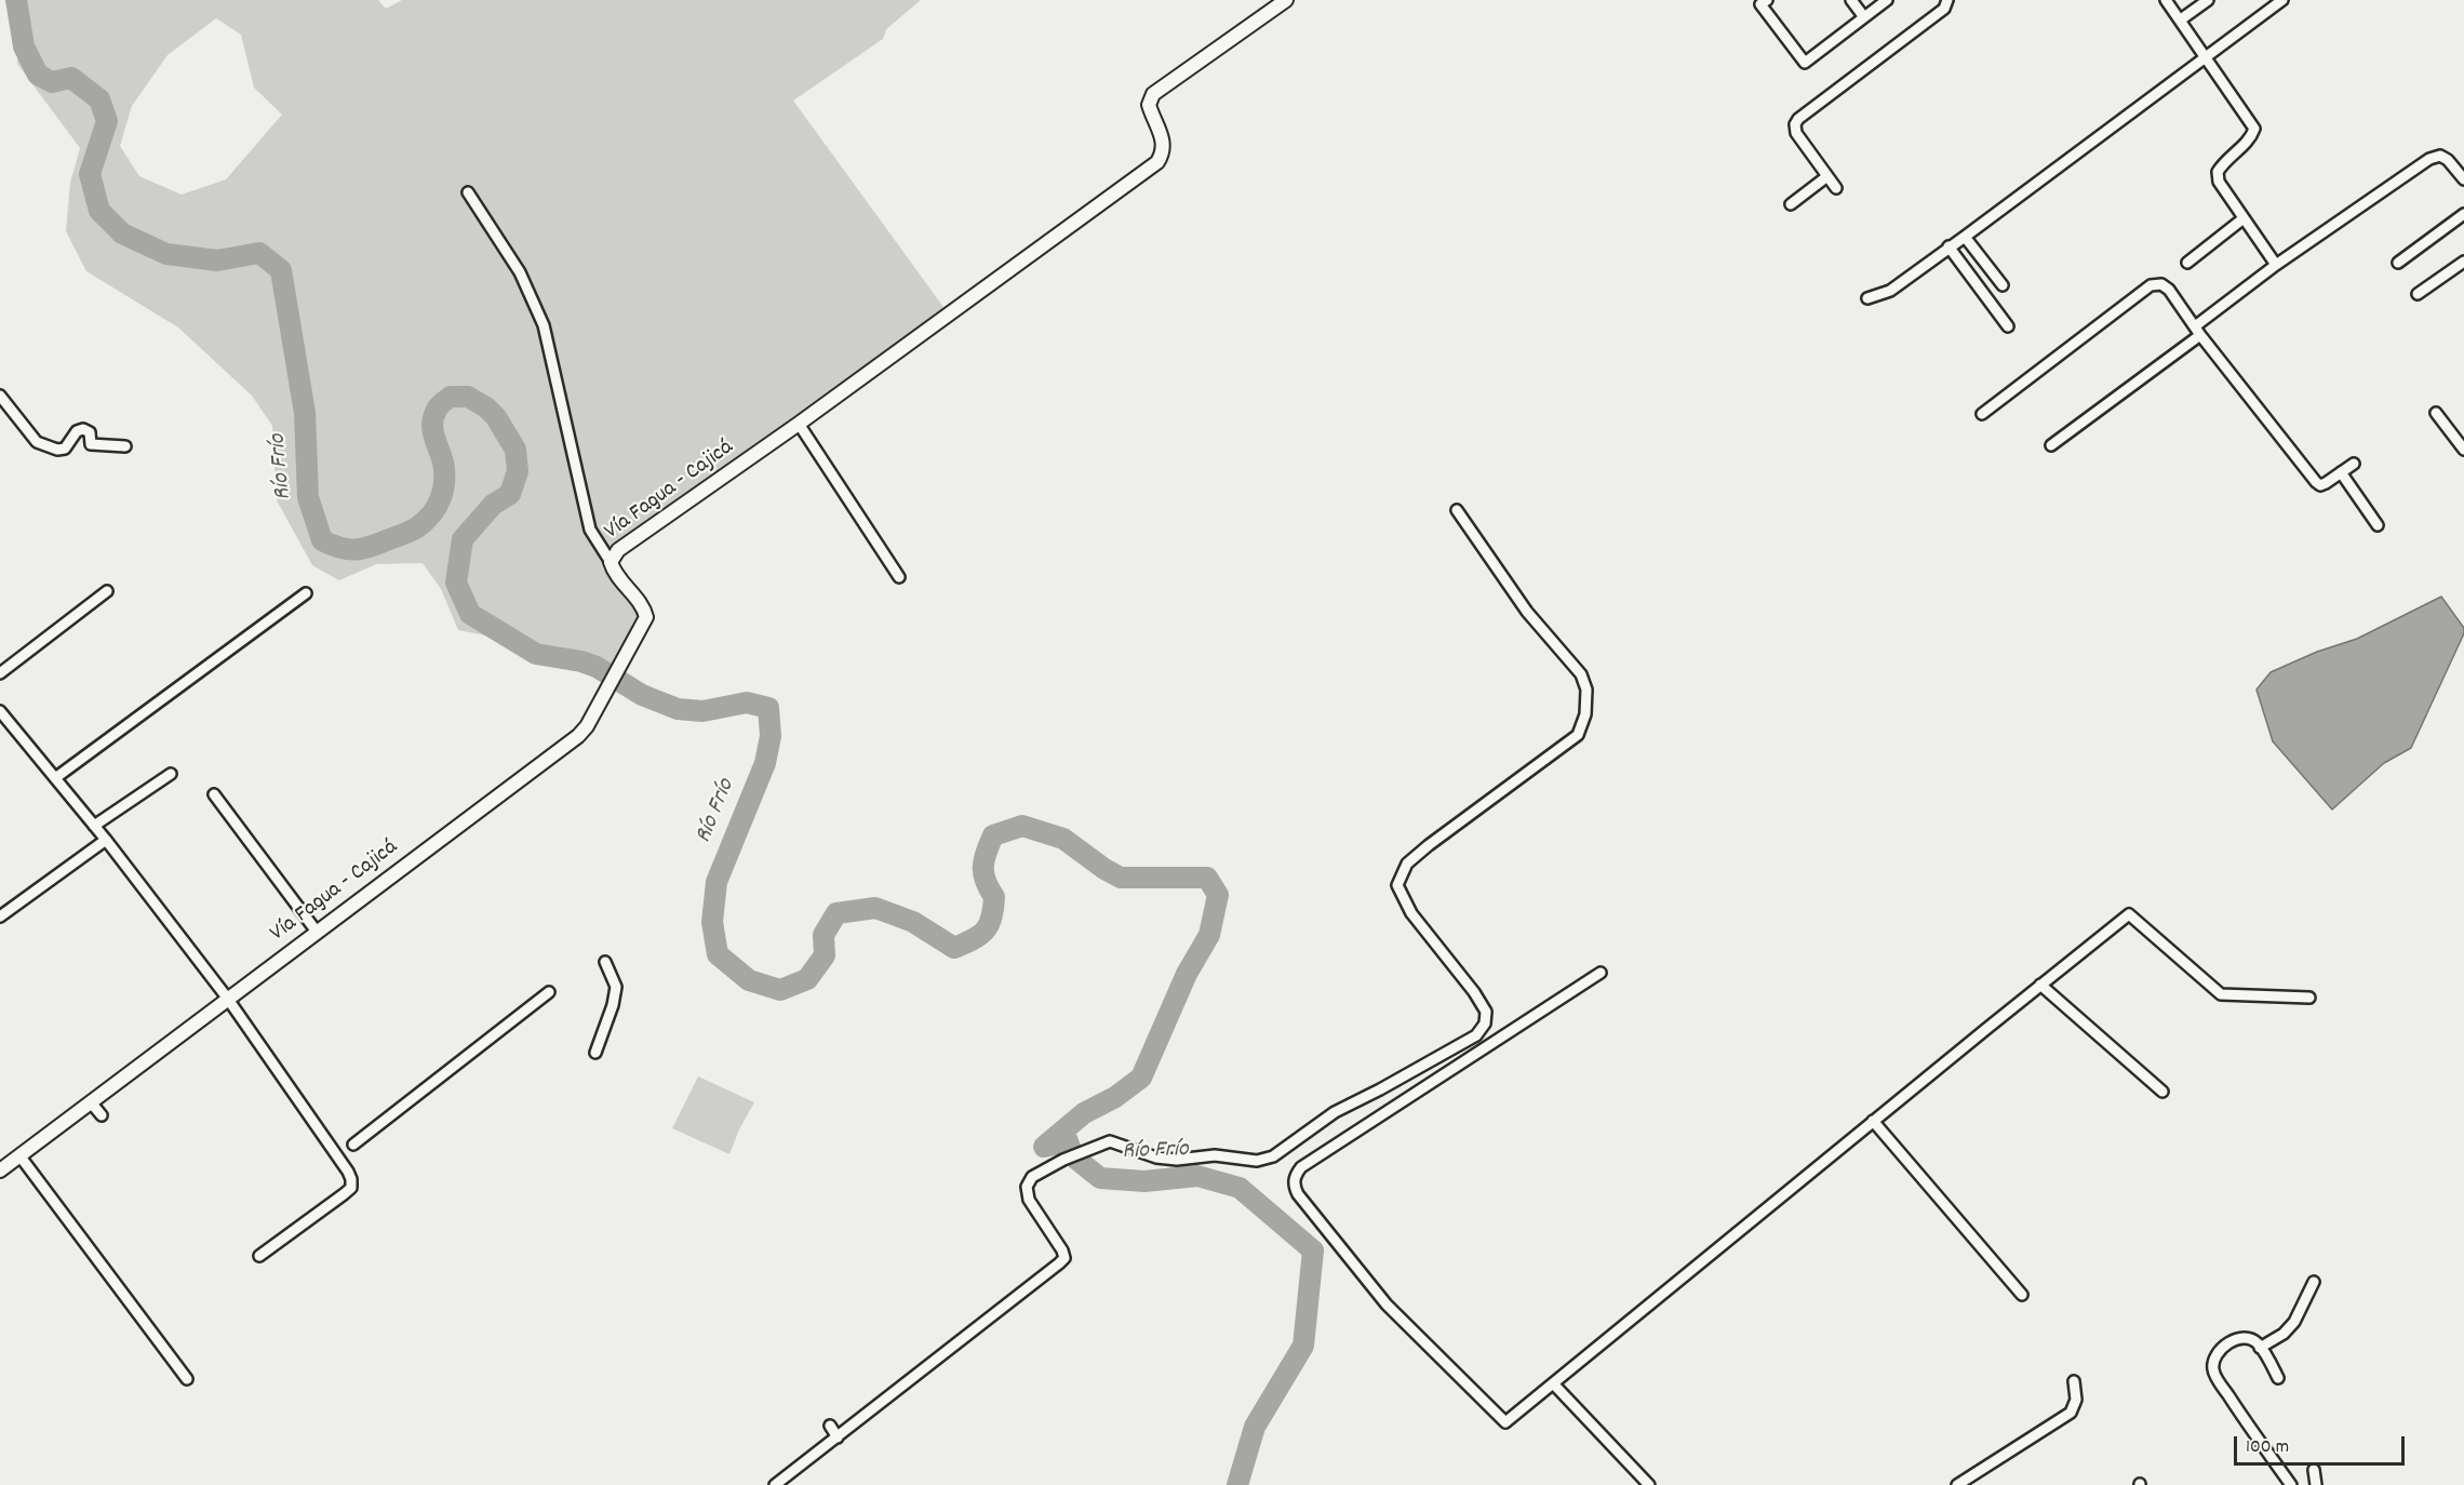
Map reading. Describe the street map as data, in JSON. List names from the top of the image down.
{
  "streets": {
    "street": ["Vía Fagua - Cajicá"]
  },
  "water": ["Río Frío"],
  "scale_bar": "100 m"
}
